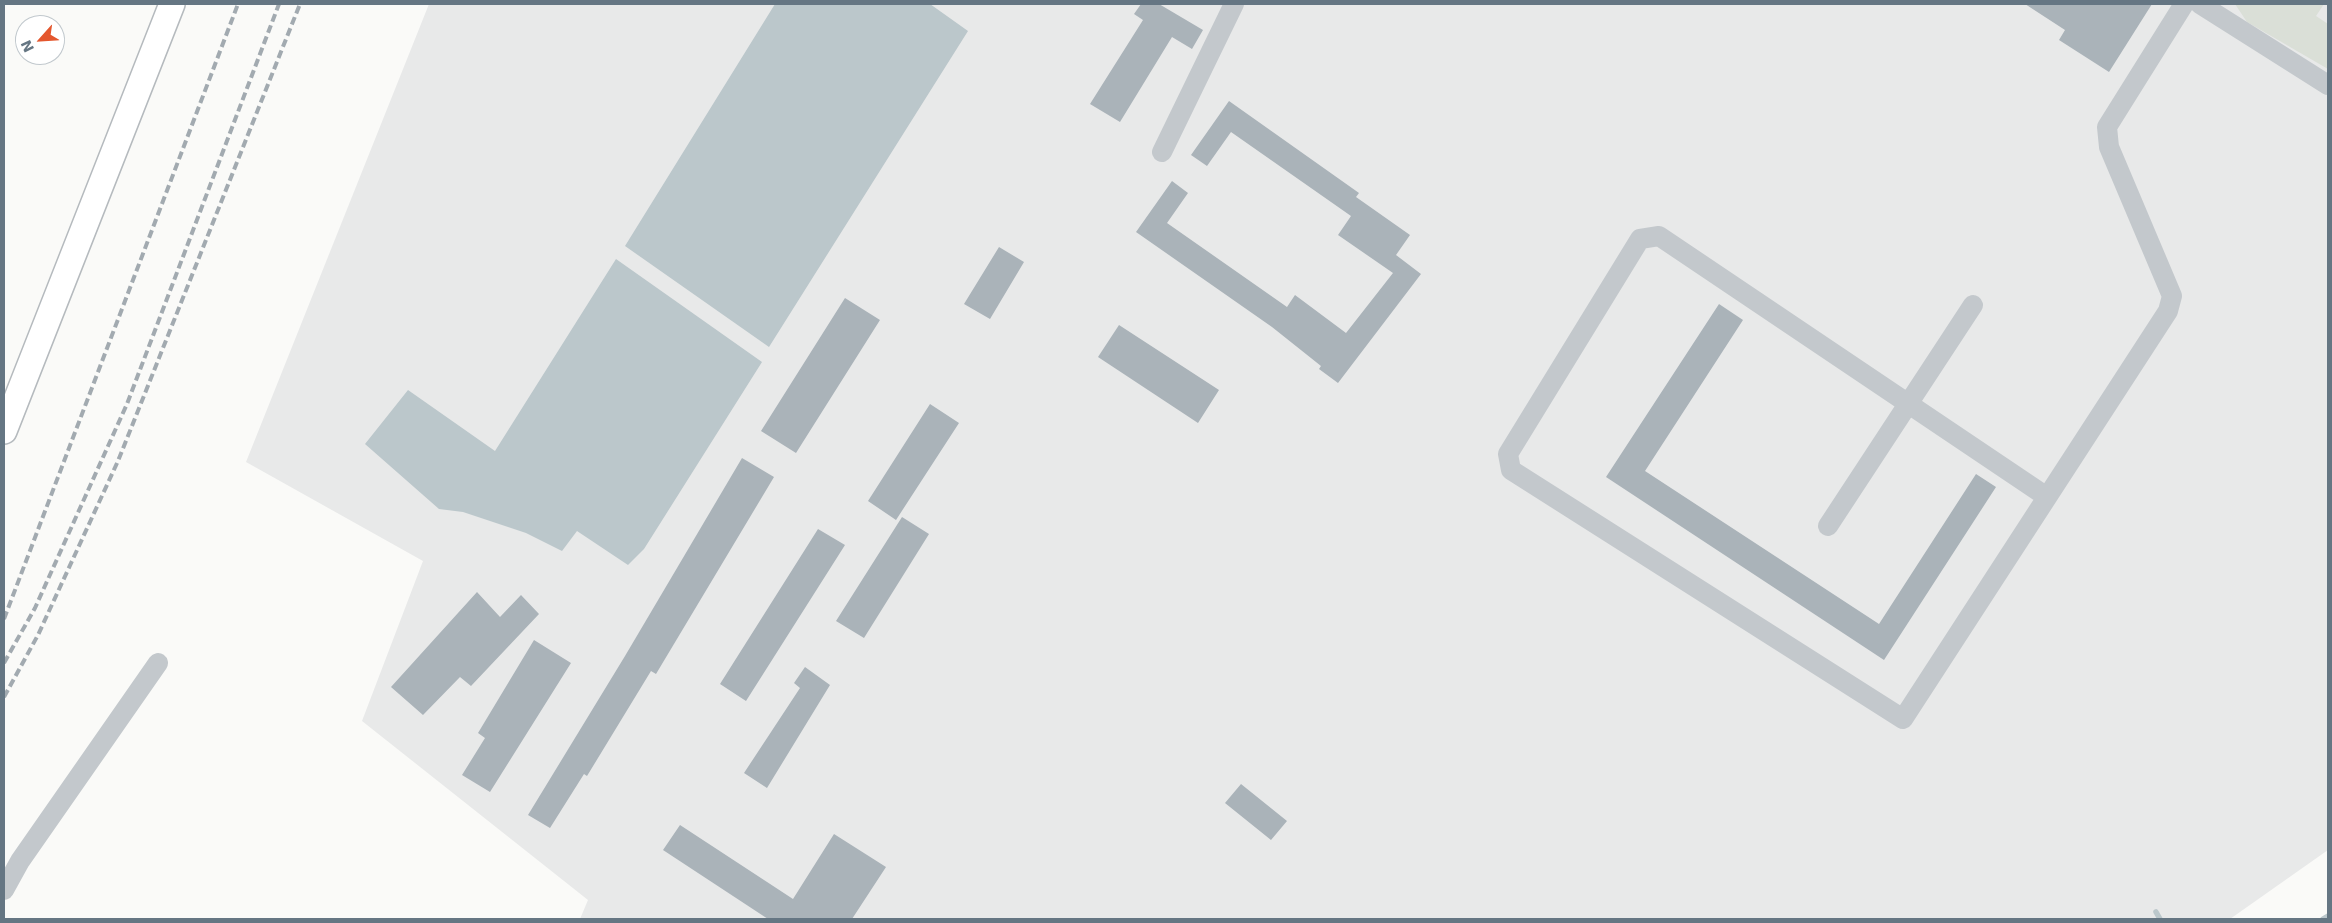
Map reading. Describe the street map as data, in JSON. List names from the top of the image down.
{
  "north": "bottom left"
}
